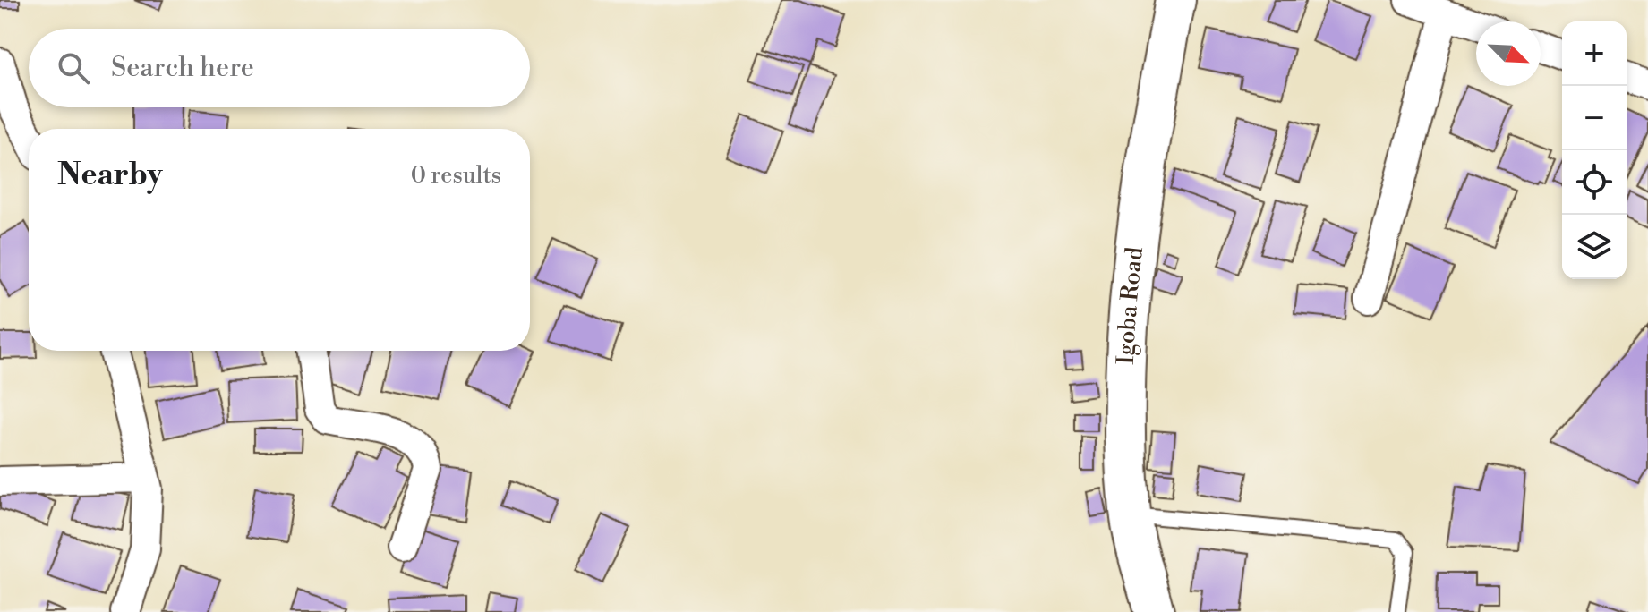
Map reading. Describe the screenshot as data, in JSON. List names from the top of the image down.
{
  "streets": {
    "street": ["Igoba Road"]
  },
  "north": "bottom right",
  "page": {
    "map_buttons": ["+", "−"],
    "search": "Search here",
    "heading": ["Nearby", "0 results"]
  }
}
